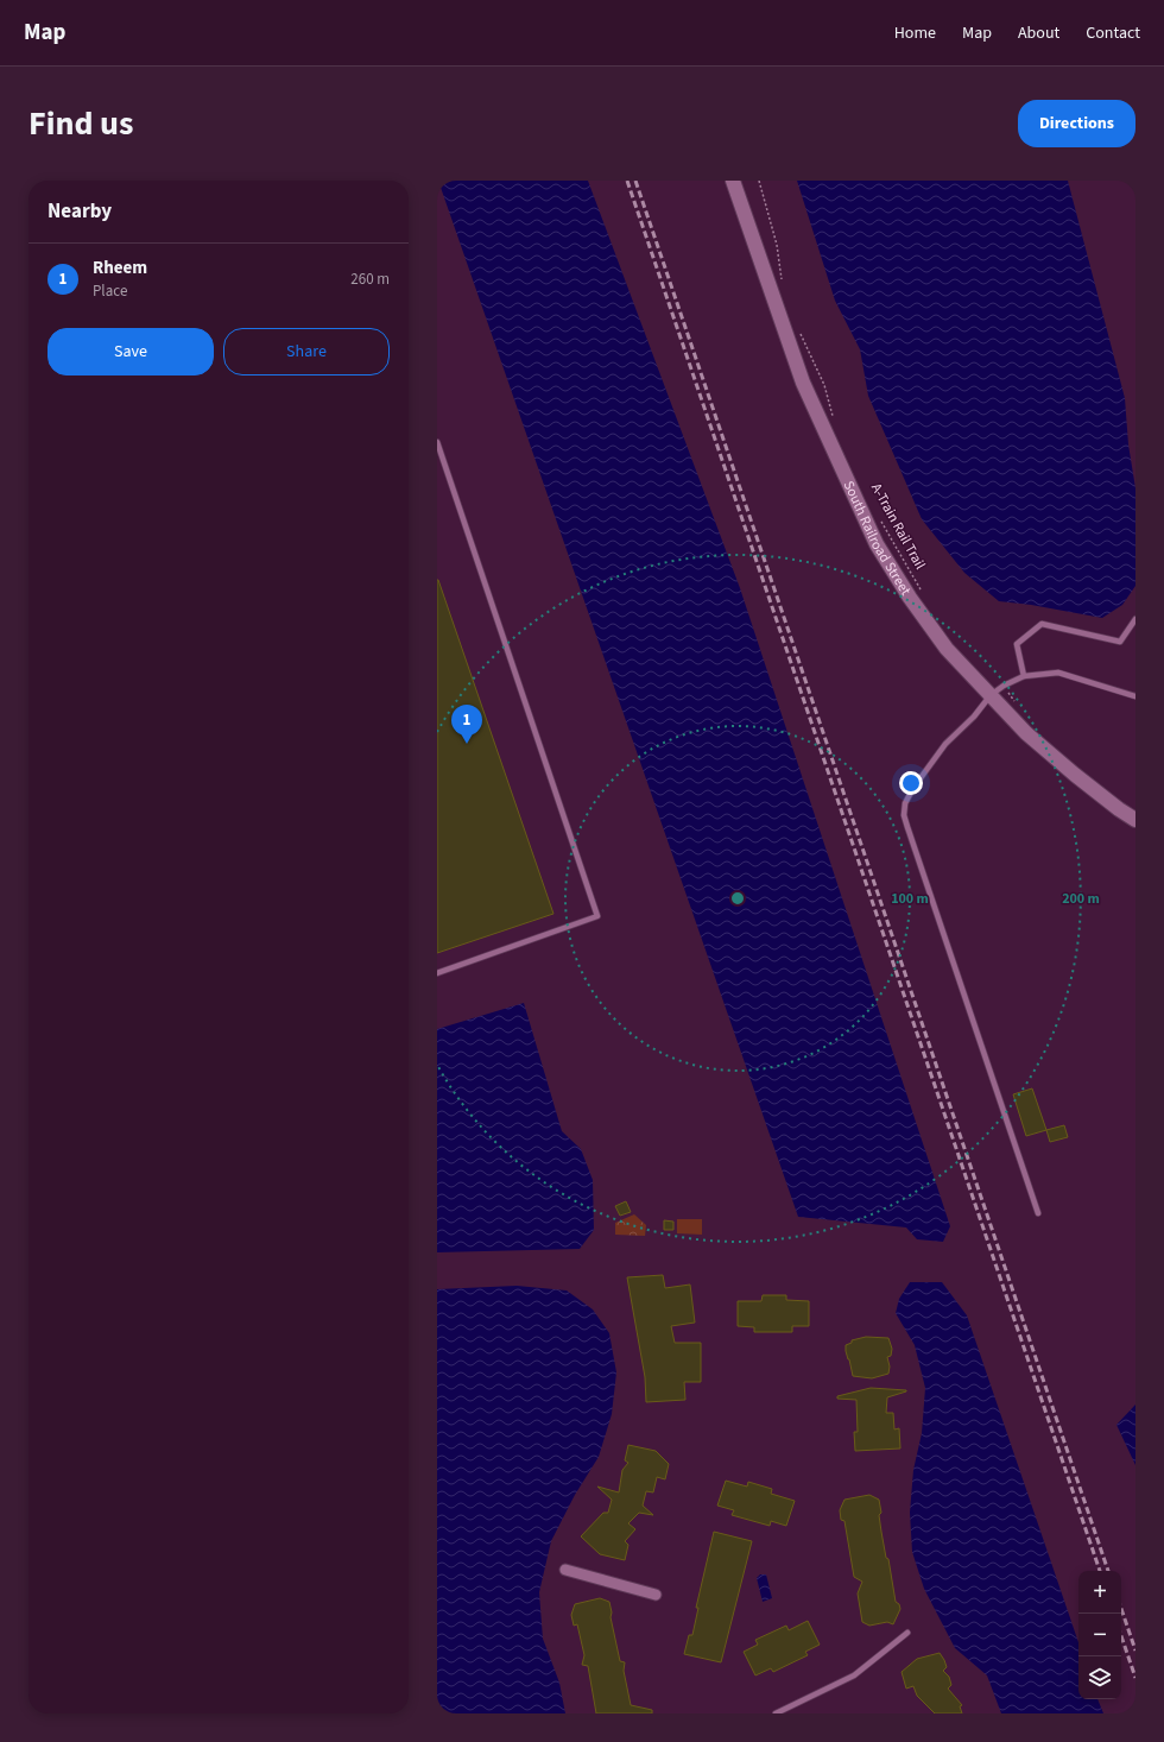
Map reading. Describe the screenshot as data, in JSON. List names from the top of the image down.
{
  "streets": {
    "street": ["South Railroad Street"],
    "path": ["A-Train Rail Trail"]
  },
  "page": {
    "header": "Map",
    "nav": [
      "Home",
      "Map",
      "About",
      "Contact"
    ],
    "title": "Find us",
    "buttons": [
      "Directions",
      ["Save", "Share"]
    ],
    "heading": "Nearby",
    "list": [
      {
        "mark": "1",
        "name": "Rheem",
        "note": "Place",
        "value": "260 m"
      }
    ],
    "pins": "1",
    "map_buttons": ["+", "−"]
  },
  "rings": ["100 m", "200 m"]
}
